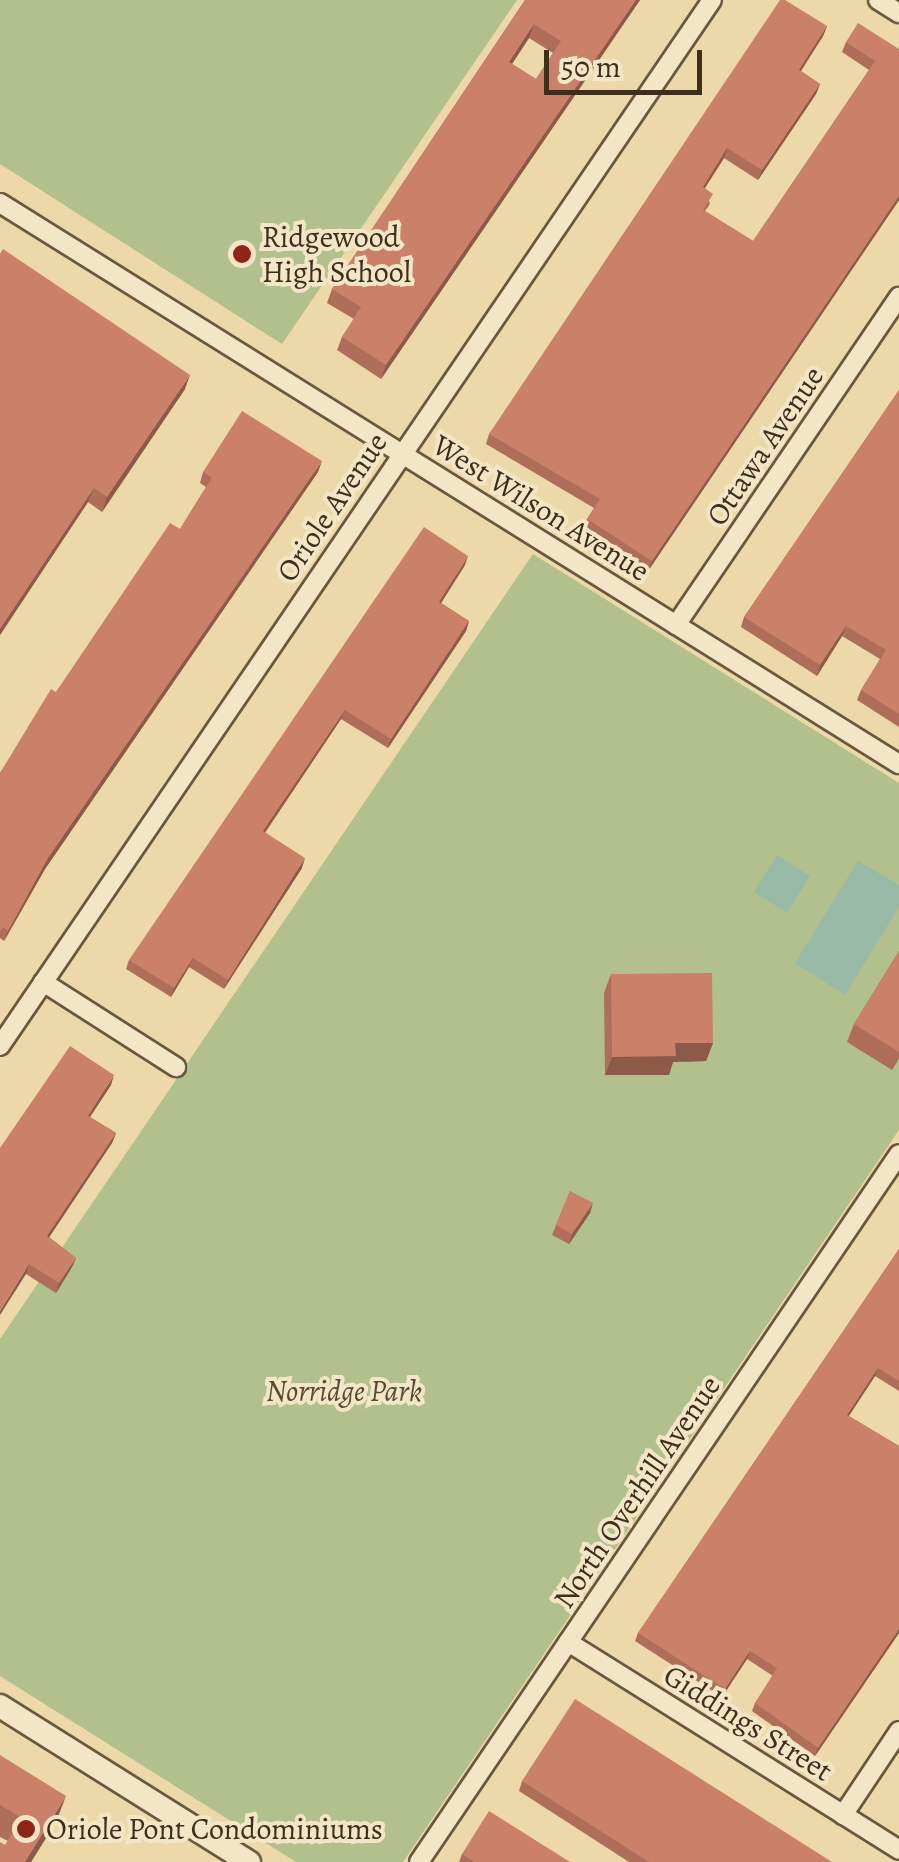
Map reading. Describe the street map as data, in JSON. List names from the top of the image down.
{
  "streets": {
    "street": [
      "Ottawa Avenue",
      "Oriole Avenue",
      "West Wilson Avenue",
      "North Overhill Avenue",
      "Giddings Street"
    ]
  },
  "crossings": [
    ["Ottawa Avenue", "West Wilson Avenue"],
    ["Oriole Avenue", "West Wilson Avenue"],
    ["North Overhill Avenue", "Giddings Street"]
  ],
  "parks": ["Norridge Park"],
  "places": ["Ridgewood High School", "Oriole Pont Condominiums"],
  "scale_bar": "50 m"
}
